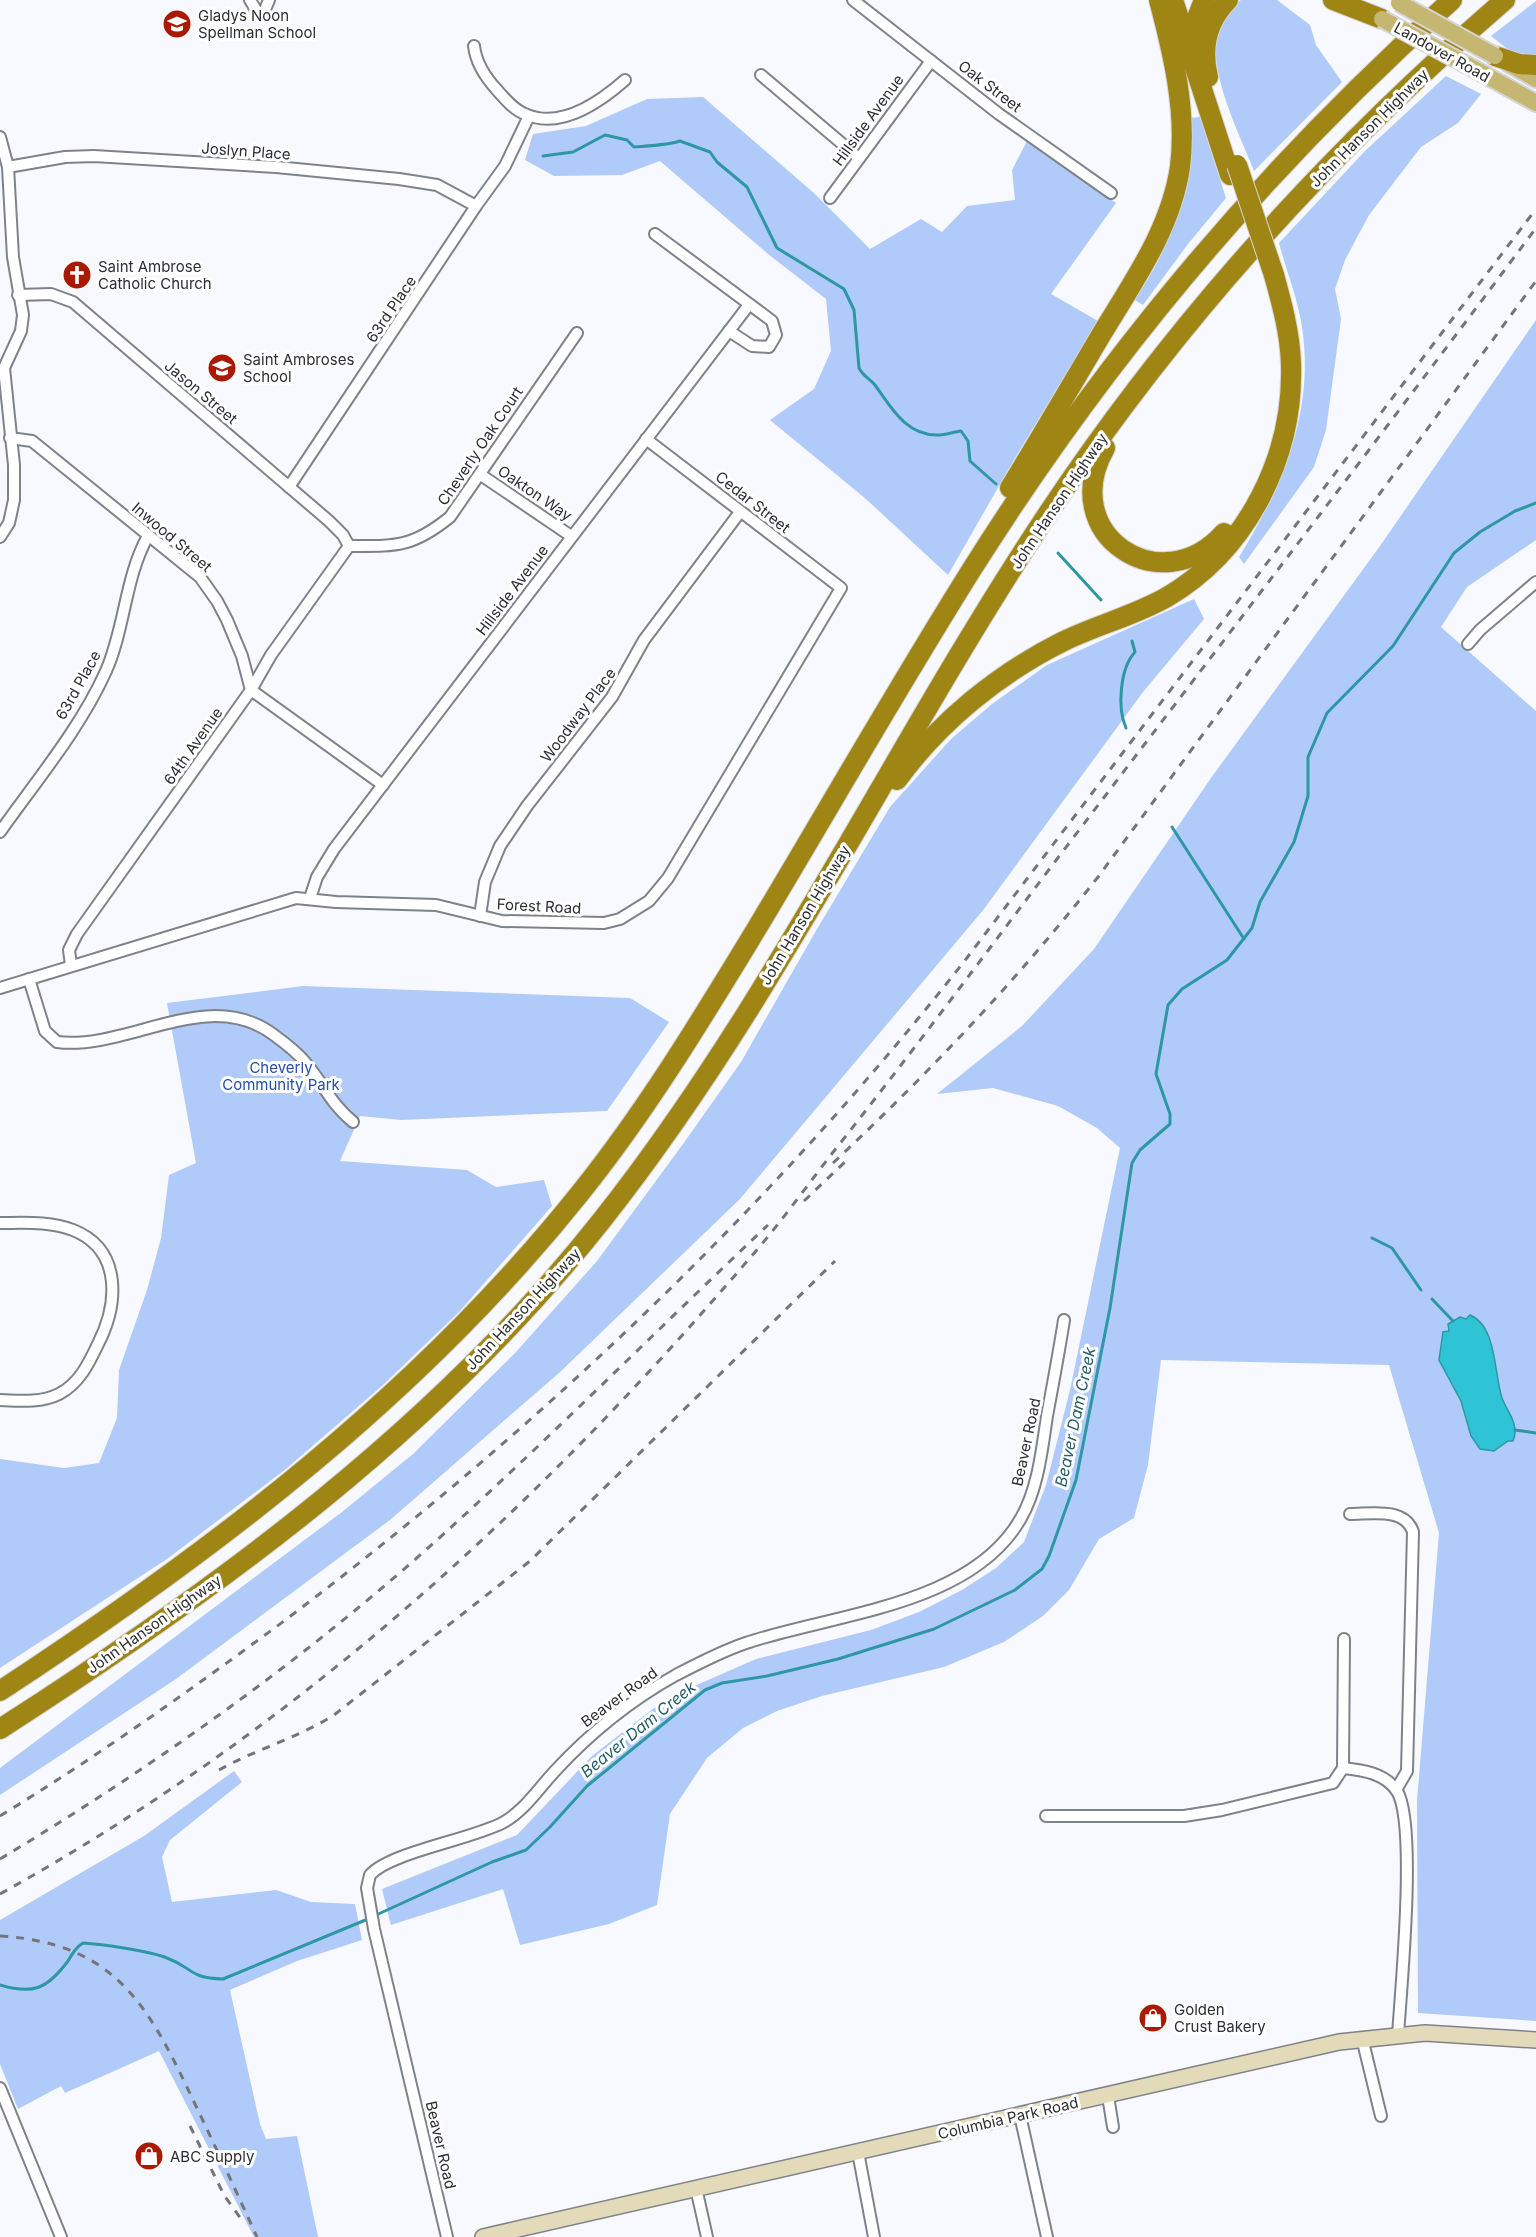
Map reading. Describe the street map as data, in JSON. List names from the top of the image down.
{
  "streets": {
    "highway": ["John Hanson Highway"],
    "main road": ["Landover Road"],
    "street": [
      "Oak Street",
      "Hillside Avenue",
      "Joslyn Place",
      "63rd Place",
      "Jason Street",
      "Cheverly Oak Court",
      "Oakton Way",
      "Cedar Street",
      "Inwood Street",
      "Woodway Place",
      "64th Avenue",
      "Forest Road",
      "Beaver Road",
      "Columbia Park Road"
    ]
  },
  "crossings": [
    ["Oak Street", "Hillside Avenue"],
    ["Hillside Avenue", "Oakton Way"],
    ["Hillside Avenue", "Cedar Street"],
    ["Hillside Avenue", "Forest Road"],
    ["Joslyn Place", "63rd Place"],
    ["63rd Place", "Jason Street"],
    ["63rd Place", "Inwood Street"],
    ["Jason Street", "Cheverly Oak Court"],
    ["Jason Street", "64th Avenue"],
    ["Cheverly Oak Court", "Oakton Way"],
    ["Cheverly Oak Court", "64th Avenue"],
    ["Cedar Street", "Woodway Place"],
    ["Cedar Street", "Forest Road"],
    ["Inwood Street", "64th Avenue"],
    ["Woodway Place", "Forest Road"],
    ["64th Avenue", "Forest Road"]
  ],
  "water": ["Beaver Dam Creek"],
  "parks": ["Cheverly Community Park"],
  "places": {
    "school or university": ["Gladys Noon Spellman School", "Saint Ambroses School"],
    "church": ["Saint Ambrose Catholic Church"],
    "shop": ["Golden Crust Bakery", "ABC Supply"]
  }
}
